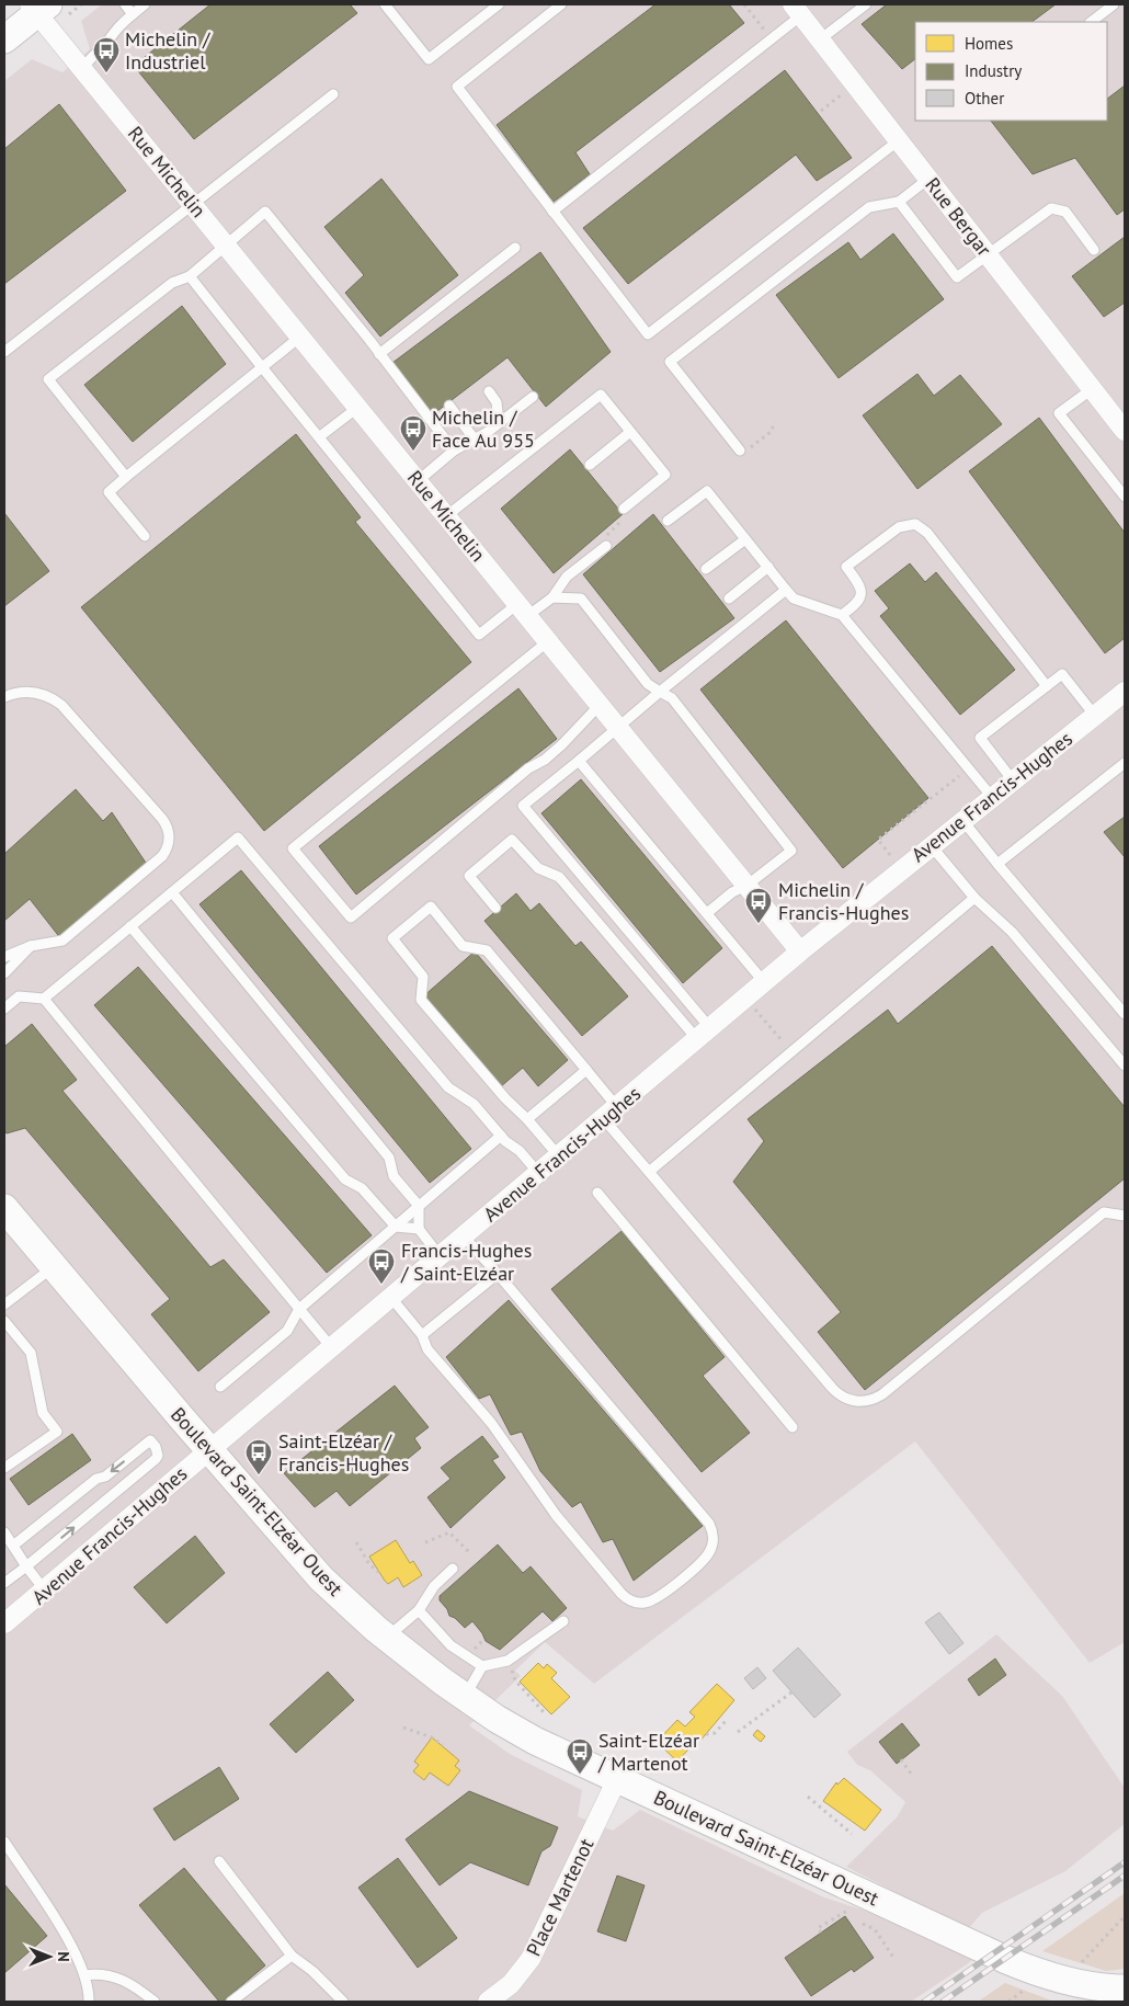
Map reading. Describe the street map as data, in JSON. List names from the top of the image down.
{
  "streets": {
    "street": [
      "Rue Michelin",
      "Rue Bergar",
      "Avenue Francis-Hughes",
      "Boulevard Saint-Elzéar Ouest",
      "Place Martenot"
    ]
  },
  "crossings": [
    ["Rue Michelin", "Avenue Francis-Hughes"],
    ["Avenue Francis-Hughes", "Boulevard Saint-Elzéar Ouest"],
    ["Boulevard Saint-Elzéar Ouest", "Place Martenot"]
  ],
  "places": {
    "bus stop": [
      "Michelin / Industriel",
      "Michelin / Face Au 955",
      "Michelin / Francis-Hughes",
      "Francis-Hughes / Saint-Elzéar",
      "Saint-Elzéar / Francis-Hughes",
      "Saint-Elzéar / Martenot"
    ]
  },
  "legend": ["Homes", "Industry", "Other"],
  "north": "right"
}
